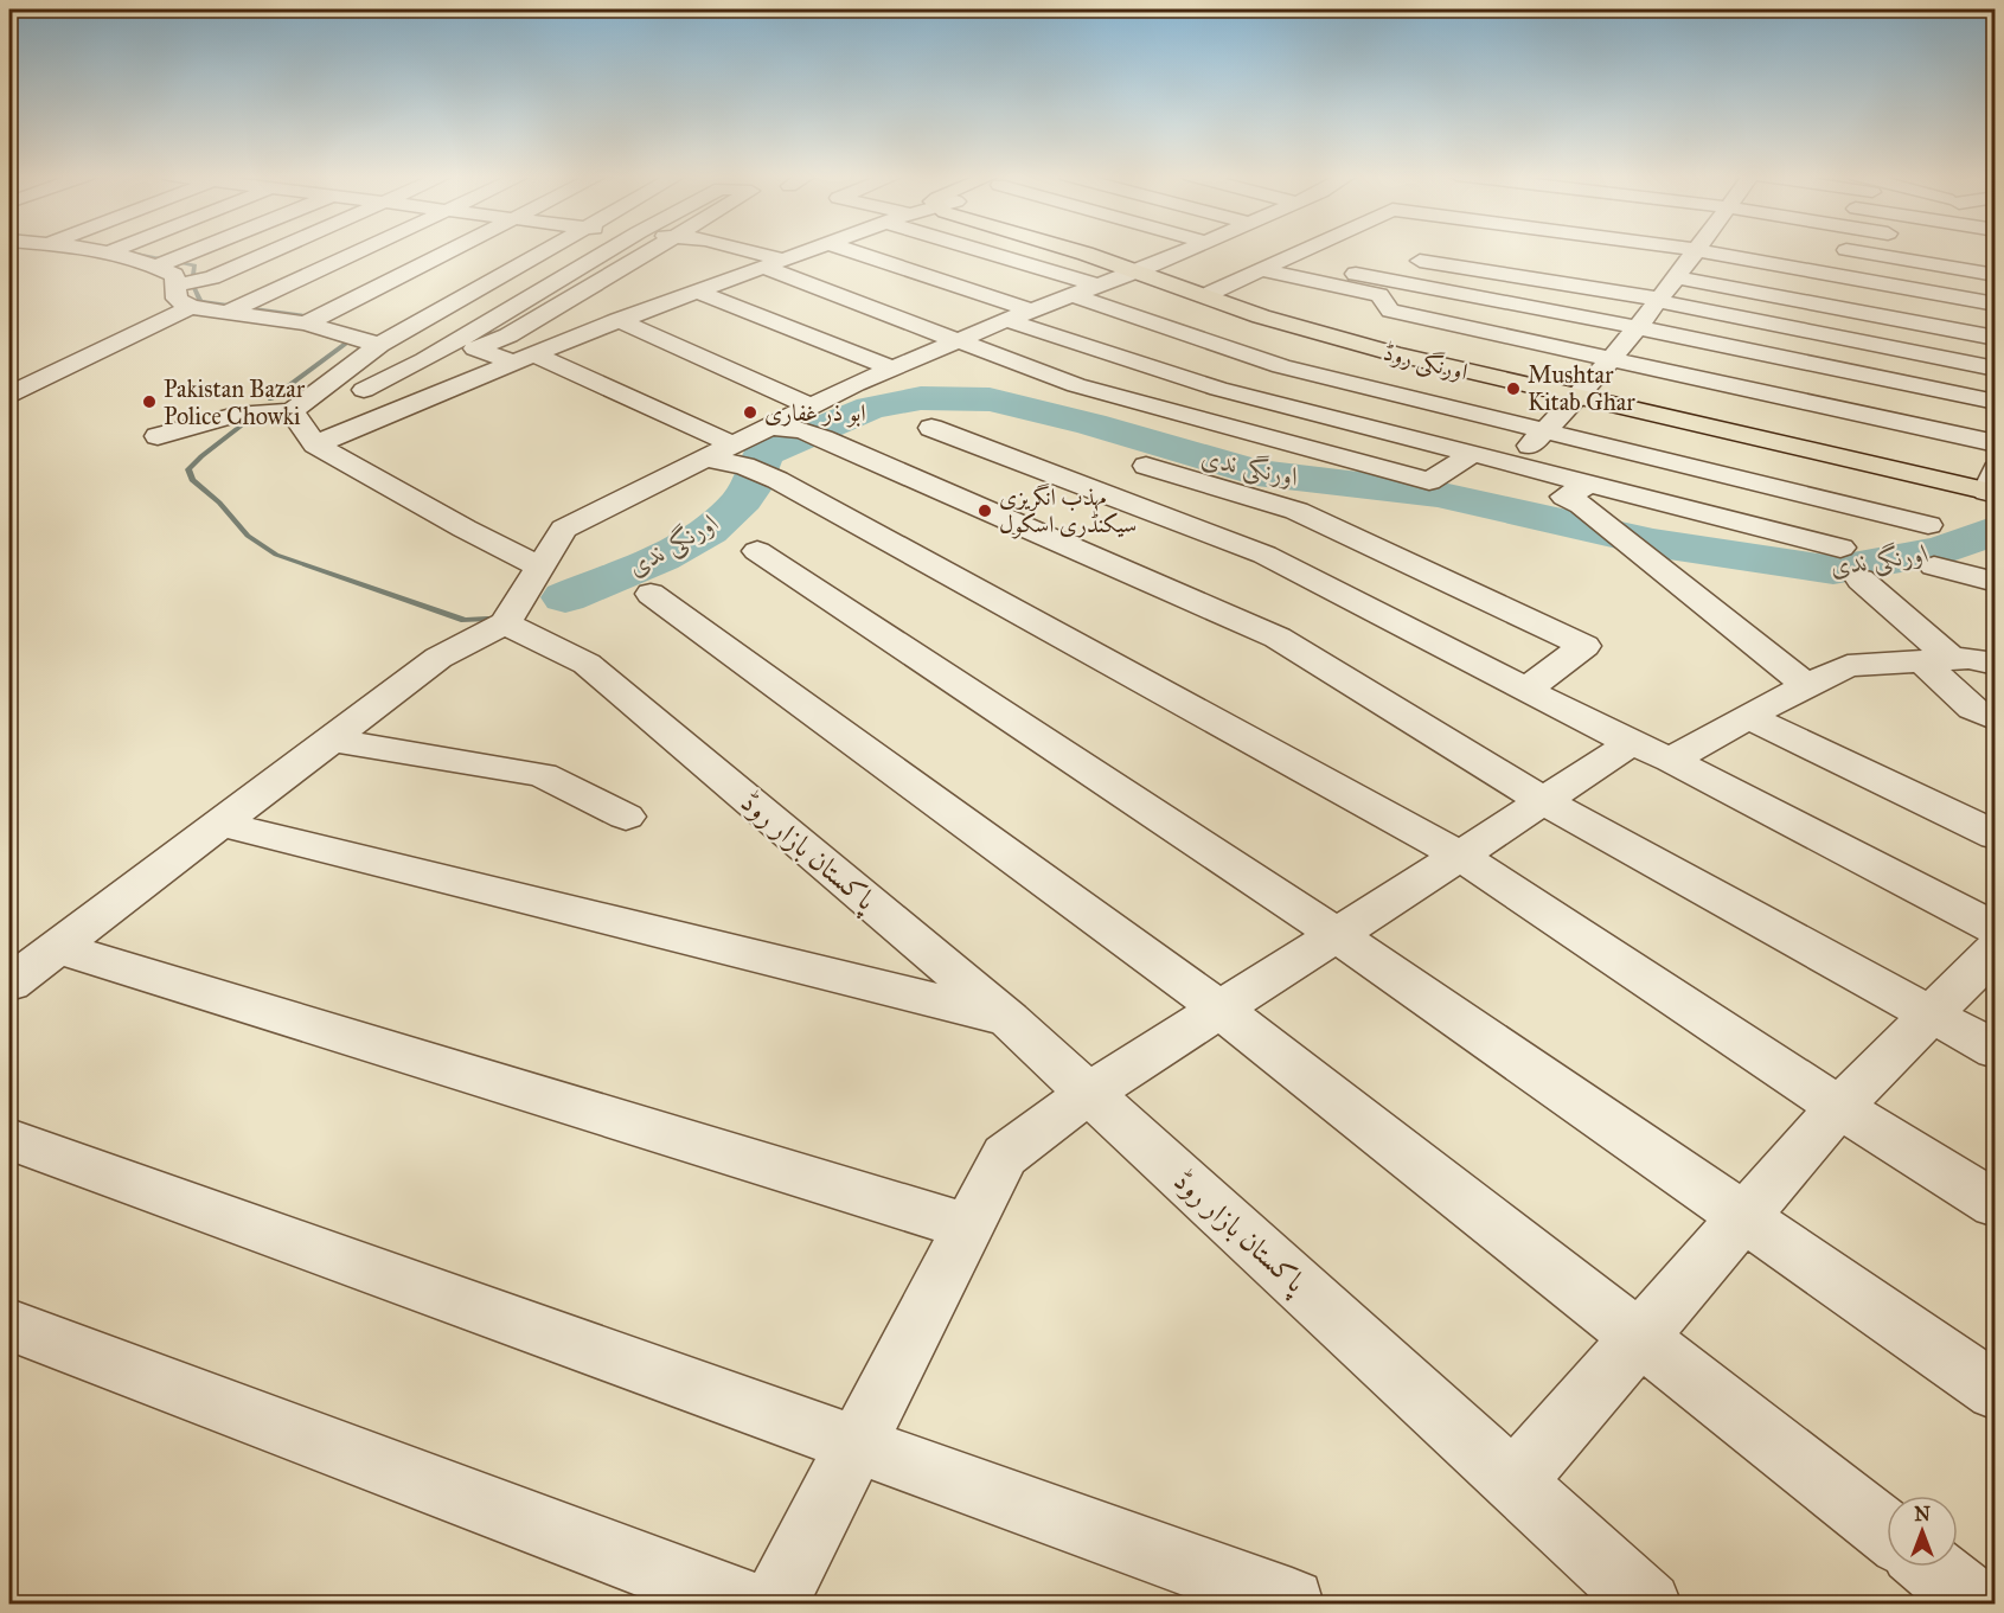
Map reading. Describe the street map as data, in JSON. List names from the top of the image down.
{
  "streets": {
    "main road": ["اورنگی روڈ"],
    "street": ["پاکستان بازار روڈ"]
  },
  "water": ["اورنگی ندی"],
  "places": [
    "Mushtar Kitab Ghar",
    "Pakistan Bazar Police Chowki",
    "ابو ذر غفاری",
    "مہذب انگریزی سیکنڈری اسکول"
  ],
  "north": "top"
}
